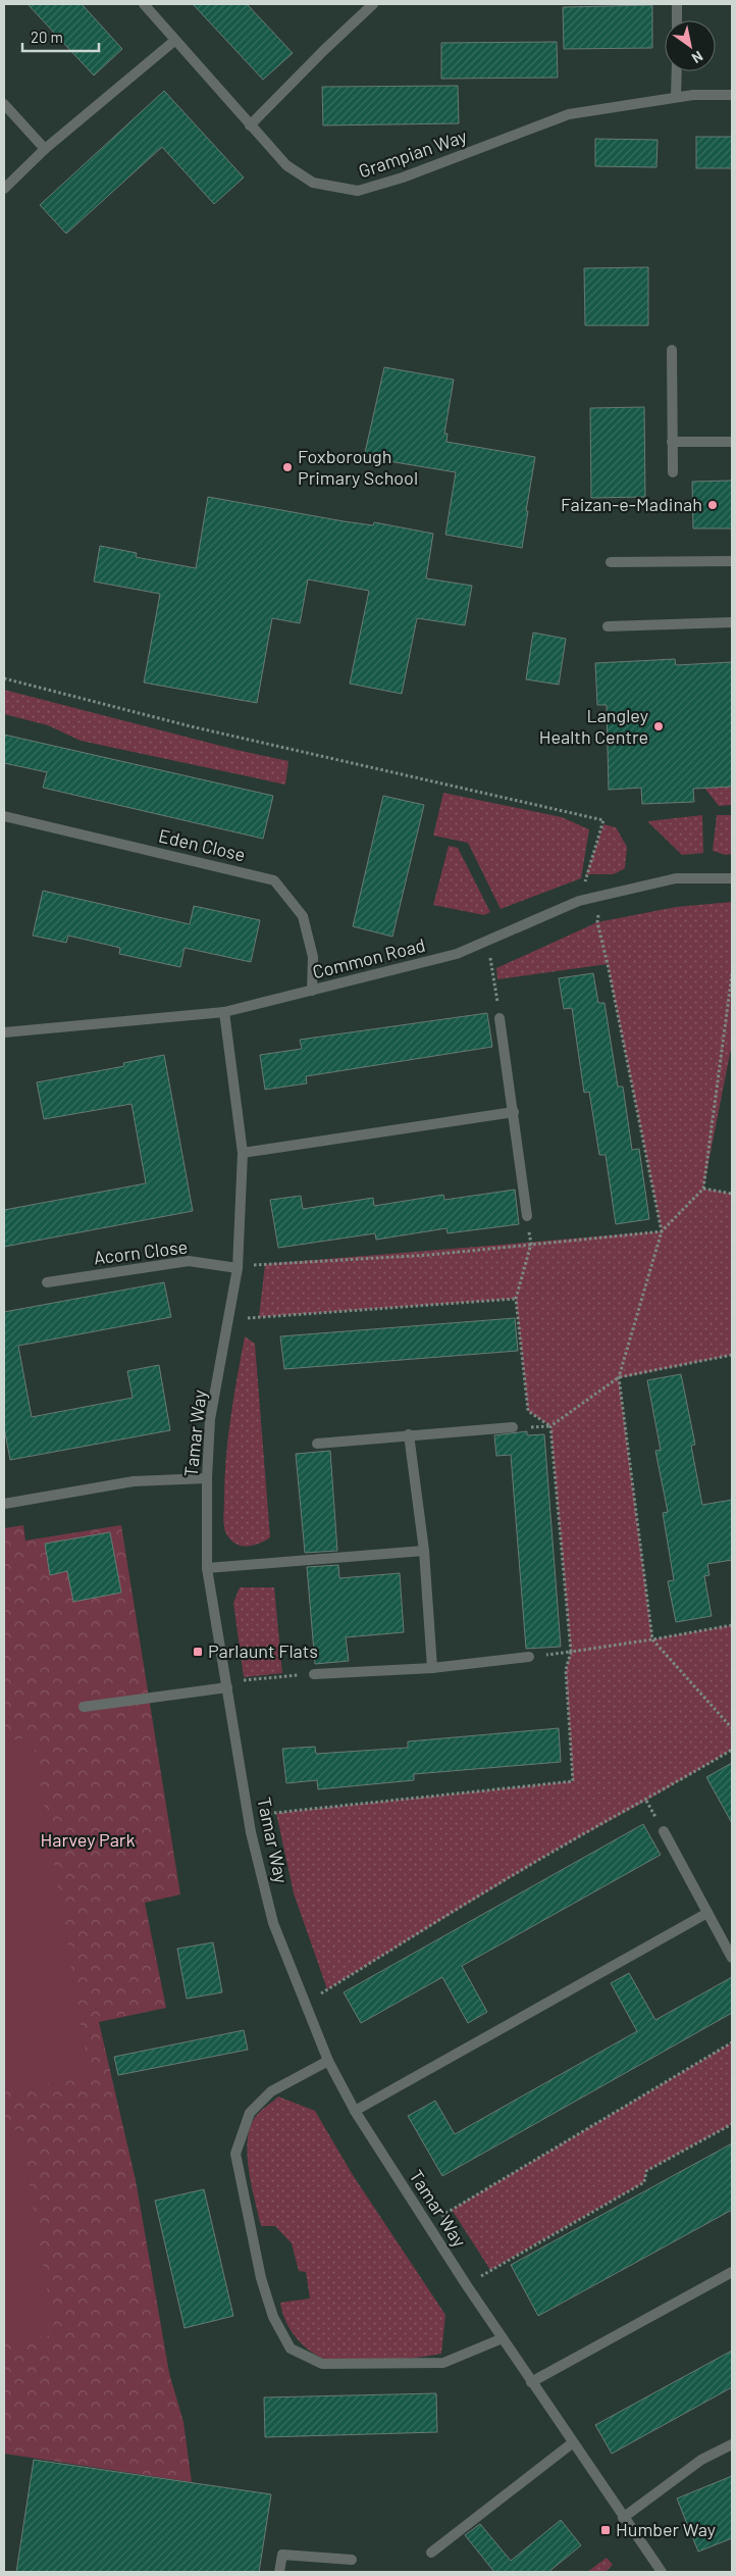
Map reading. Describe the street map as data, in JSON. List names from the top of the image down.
{
  "streets": {
    "street": [
      "Grampian Way",
      "Eden Close",
      "Common Road",
      "Acorn Close",
      "Tamar Way"
    ]
  },
  "crossings": [
    ["Eden Close", "Common Road"],
    ["Common Road", "Tamar Way"],
    ["Acorn Close", "Tamar Way"]
  ],
  "parks": ["Harvey Park"],
  "places": {
    "other": ["Foxborough Primary School", "Faizan-e-Madinah", "Langley Health Centre"],
    "transit": ["Parlaunt Flats", "Humber Way"]
  },
  "scale_bar": "20 m",
  "north": "bottom right"
}
